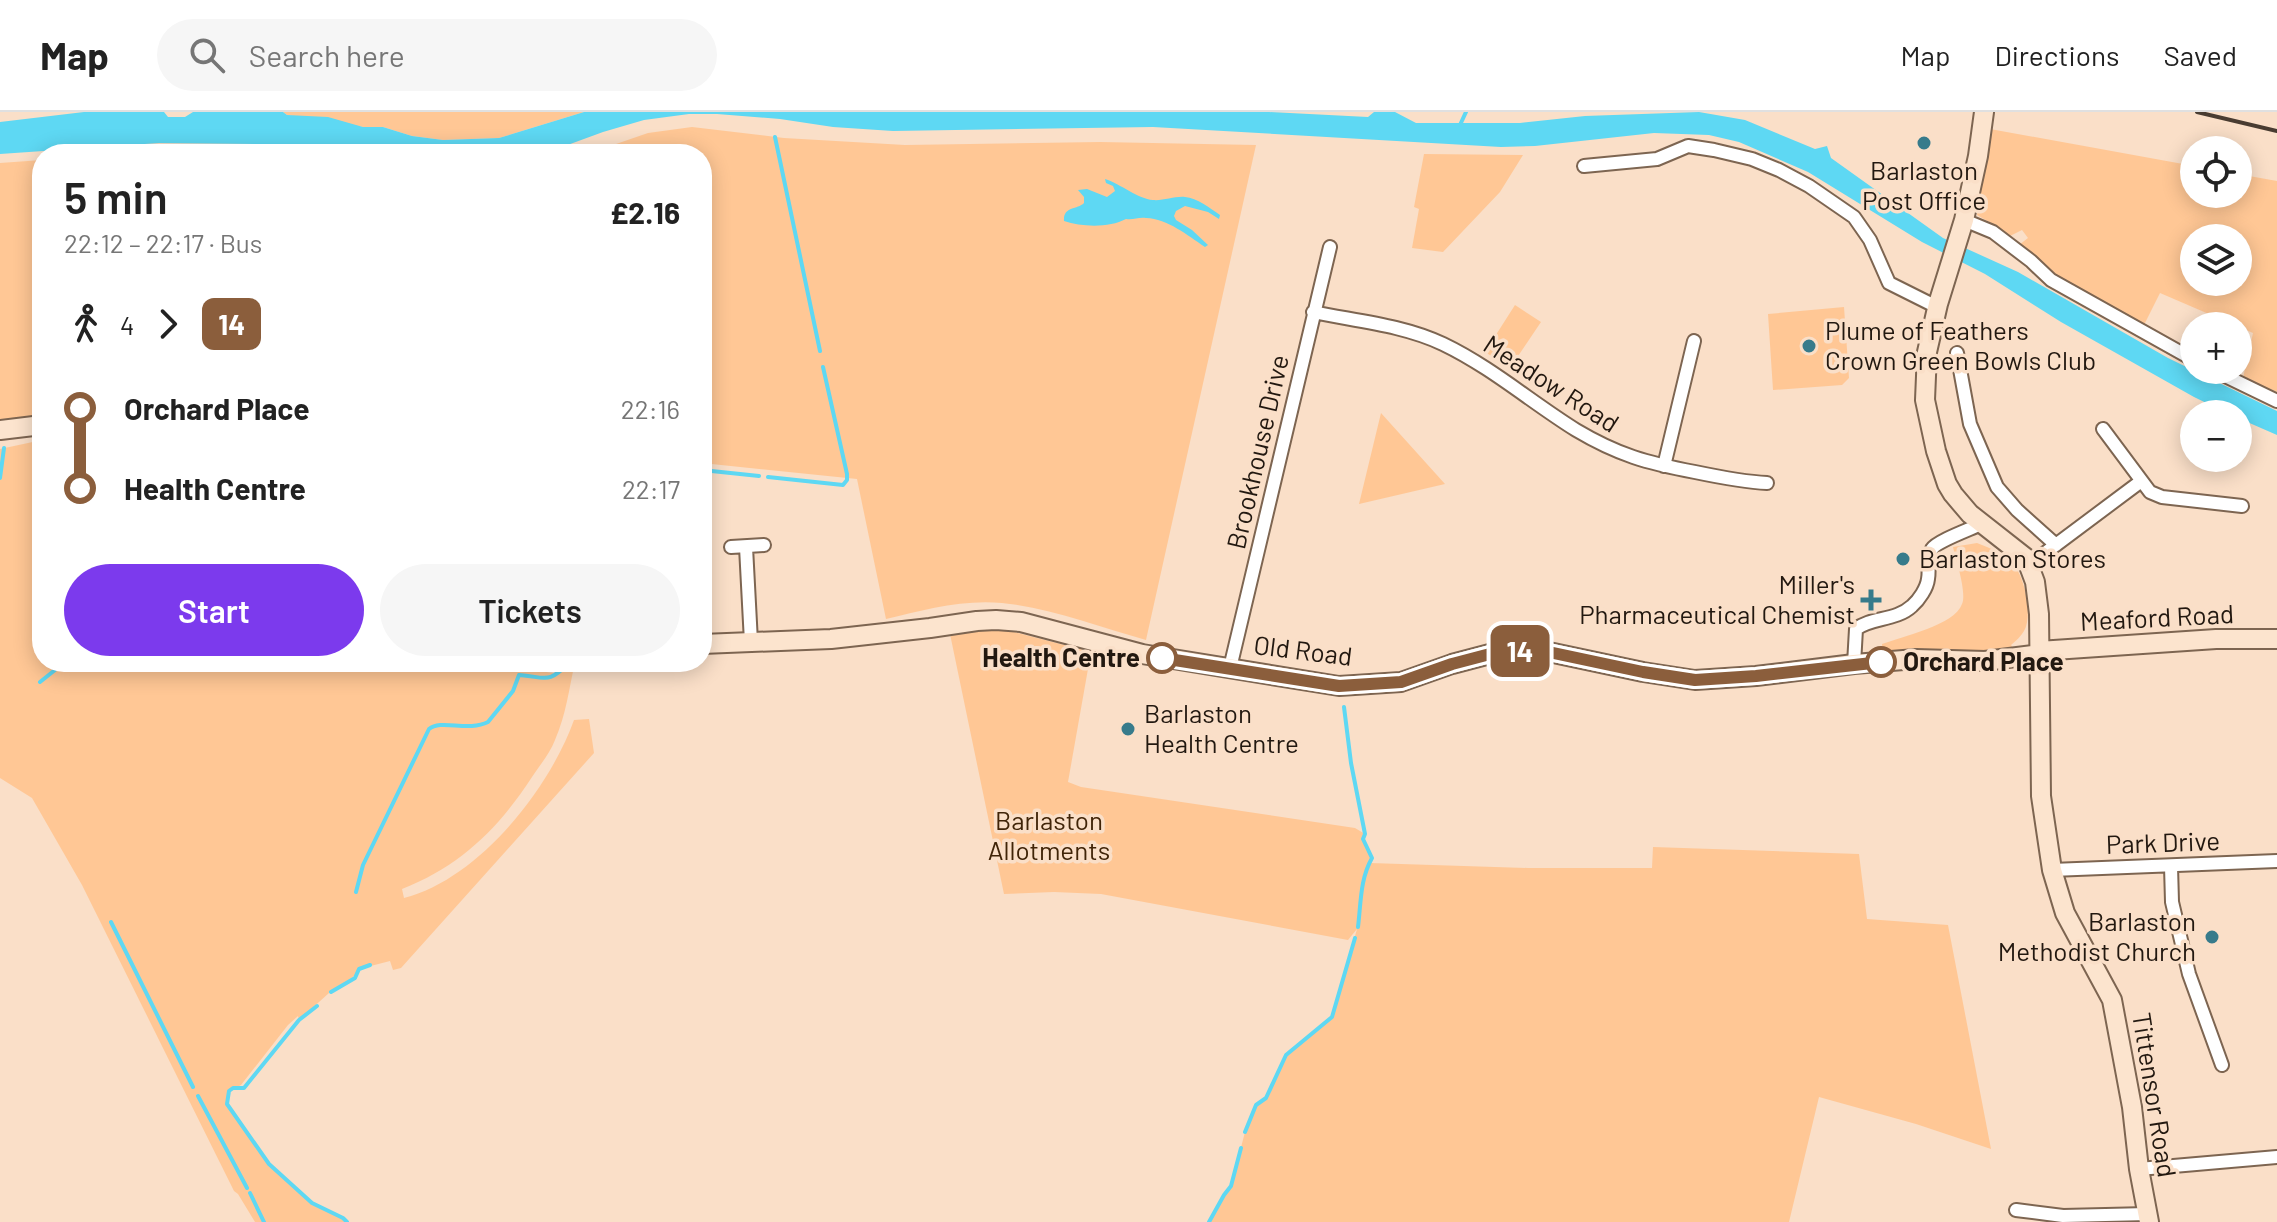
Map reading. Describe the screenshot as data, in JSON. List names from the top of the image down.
{
  "streets": {
    "street": [
      "Meadow Road",
      "Brookhouse Drive",
      "Meaford Road",
      "Old Road",
      "Park Drive",
      "Tittensor Road"
    ]
  },
  "crossings": [
    ["Meadow Road", "Brookhouse Drive"],
    ["Brookhouse Drive", "Old Road"],
    ["Meaford Road", "Old Road"],
    ["Meaford Road", "Tittensor Road"],
    ["Old Road", "Tittensor Road"],
    ["Park Drive", "Tittensor Road"]
  ],
  "parks": ["Barlaston Allotments"],
  "places": {
    "other": [
      "Barlaston Post Office",
      "Plume of Feathers Crown Green Bowls Club",
      "Barlaston Stores",
      "Health Centre",
      "Orchard Place",
      "Barlaston Health Centre",
      "Barlaston Methodist Church"
    ],
    "health": ["Miller's Pharmaceutical Chemist"]
  },
  "lines": ["bus line 14"],
  "page": {
    "header": "Map",
    "search": "Search here",
    "nav": ["Map", "Directions", "Saved"],
    "on_map": "14",
    "map_buttons": ["+", "−"],
    "heading": ["5 min", "22:12 – 22:17 · Bus", "£2.16"],
    "legs": ["4", "14"],
    "list": [
      {
        "name": "Orchard Place",
        "value": "22:16"
      },
      {
        "name": "Health Centre",
        "value": "22:17"
      }
    ],
    "buttons": ["Start", "Tickets"]
  }
}
